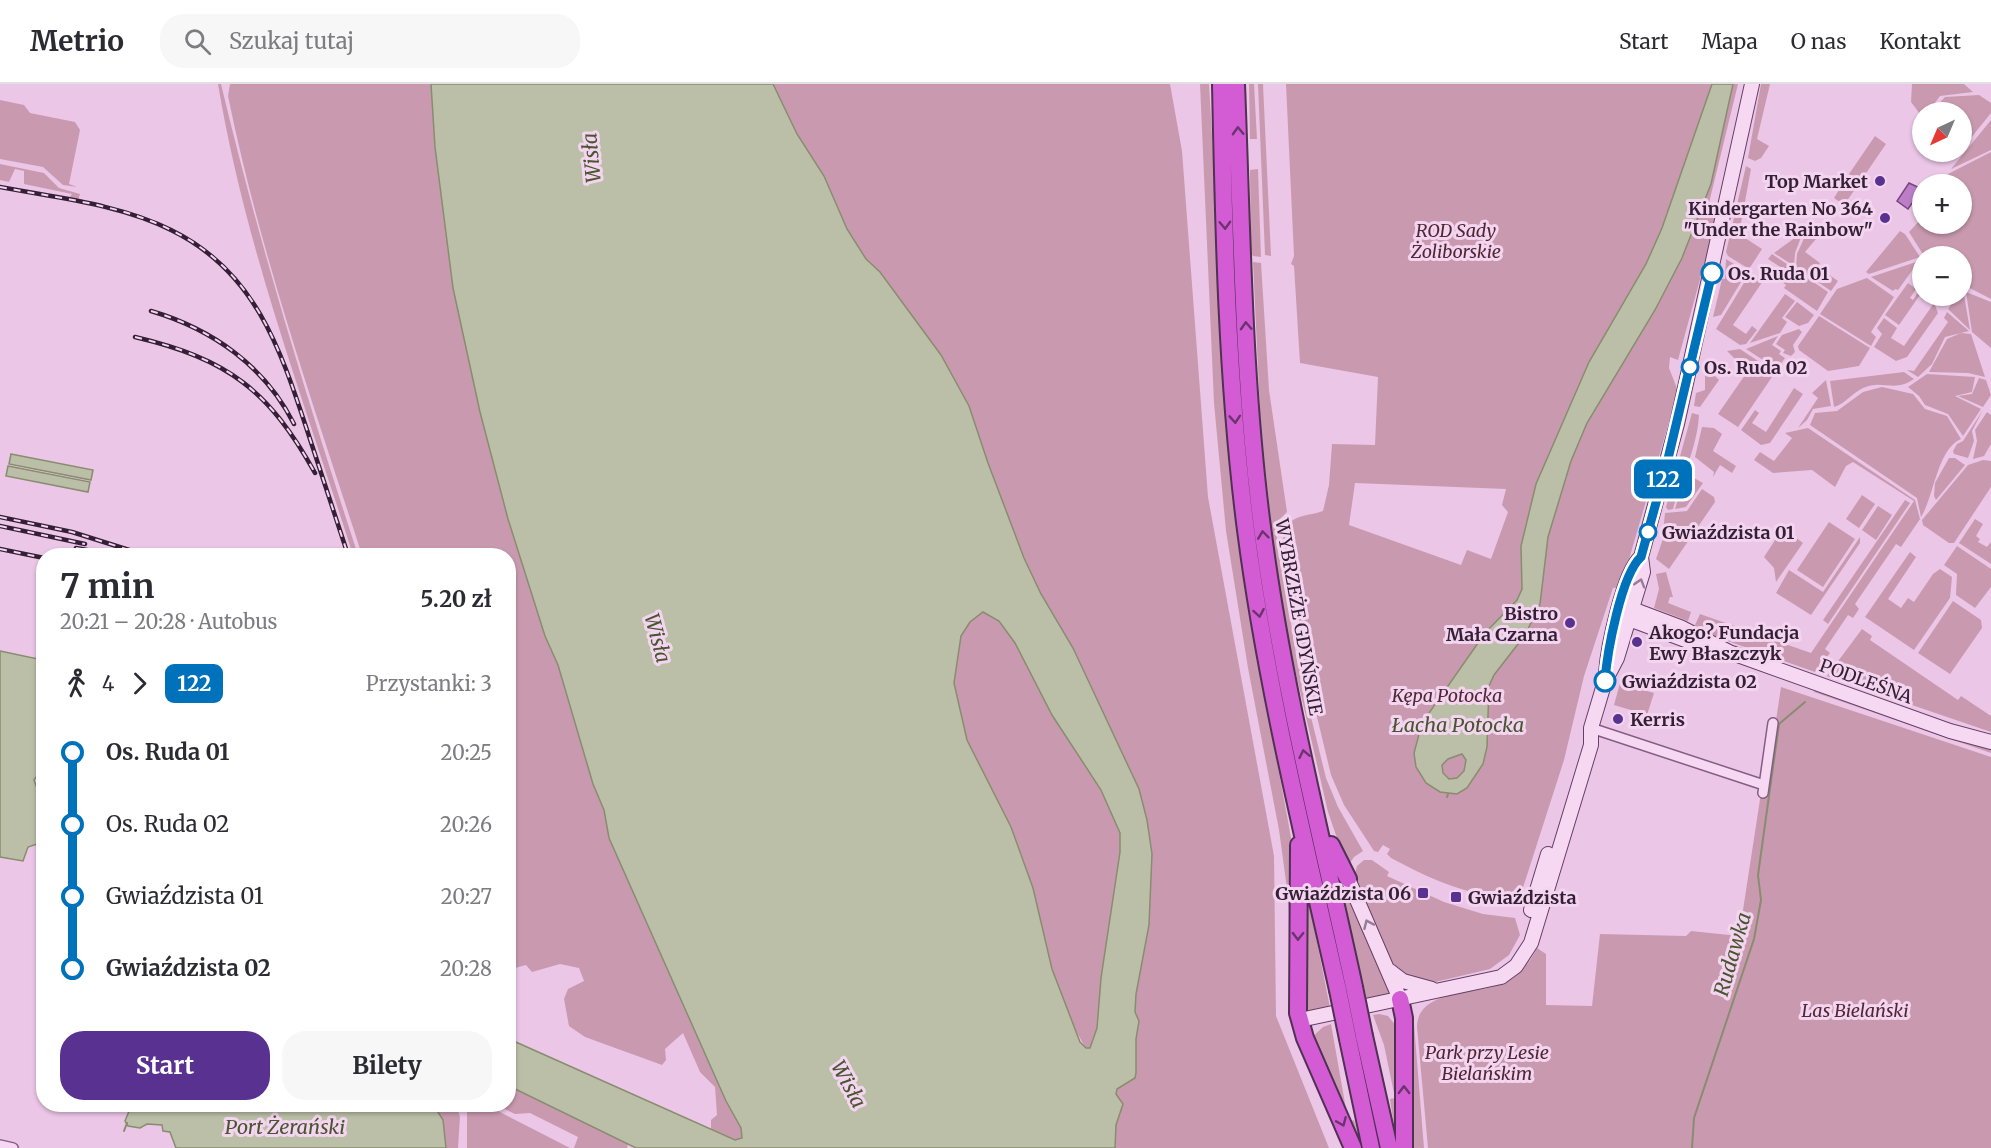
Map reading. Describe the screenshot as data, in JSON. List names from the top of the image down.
{
  "streets": {
    "highway": ["WYBRZEŻE GDYŃSKIE"],
    "street": ["PODLEŚNA"]
  },
  "water": [
    "Wisła",
    "Łacha Potocka",
    "Rudawka",
    "Port Żerański"
  ],
  "parks": [
    "ROD Sady Żoliborskie",
    "Kępa Potocka",
    "Las Bielański",
    "Park przy Lesie Bielańskim"
  ],
  "places": {
    "other": [
      "Top Market",
      "Kindergarten No 364 \"Under the Rainbow\"",
      "Os. Ruda 01",
      "Os. Ruda 02",
      "Gwiaździsta 01",
      "Bistro Mała Czarna",
      "Akogo? Fundacja Ewy Błaszczyk",
      "Gwiaździsta 02",
      "Kerris"
    ],
    "transit": ["Gwiaździsta 06", "Gwiaździsta"]
  },
  "lines": ["bus line 122"],
  "north": "bottom left",
  "page": {
    "header": "Metrio",
    "search": "Szukaj tutaj",
    "nav": [
      "Start",
      "Mapa",
      "O nas",
      "Kontakt"
    ],
    "on_map": "122",
    "map_buttons": ["+", "−"],
    "heading": ["7 min", "20:21 – 20:28 · Autobus", "5.20 zł"],
    "legs": ["4", "122", "Przystanki: 3"],
    "list": [
      {
        "name": "Os. Ruda 01",
        "value": "20:25"
      },
      {
        "name": "Os. Ruda 02",
        "value": "20:26"
      },
      {
        "name": "Gwiaździsta 01",
        "value": "20:27"
      },
      {
        "name": "Gwiaździsta 02",
        "value": "20:28"
      }
    ],
    "buttons": ["Start", "Bilety"]
  }
}
